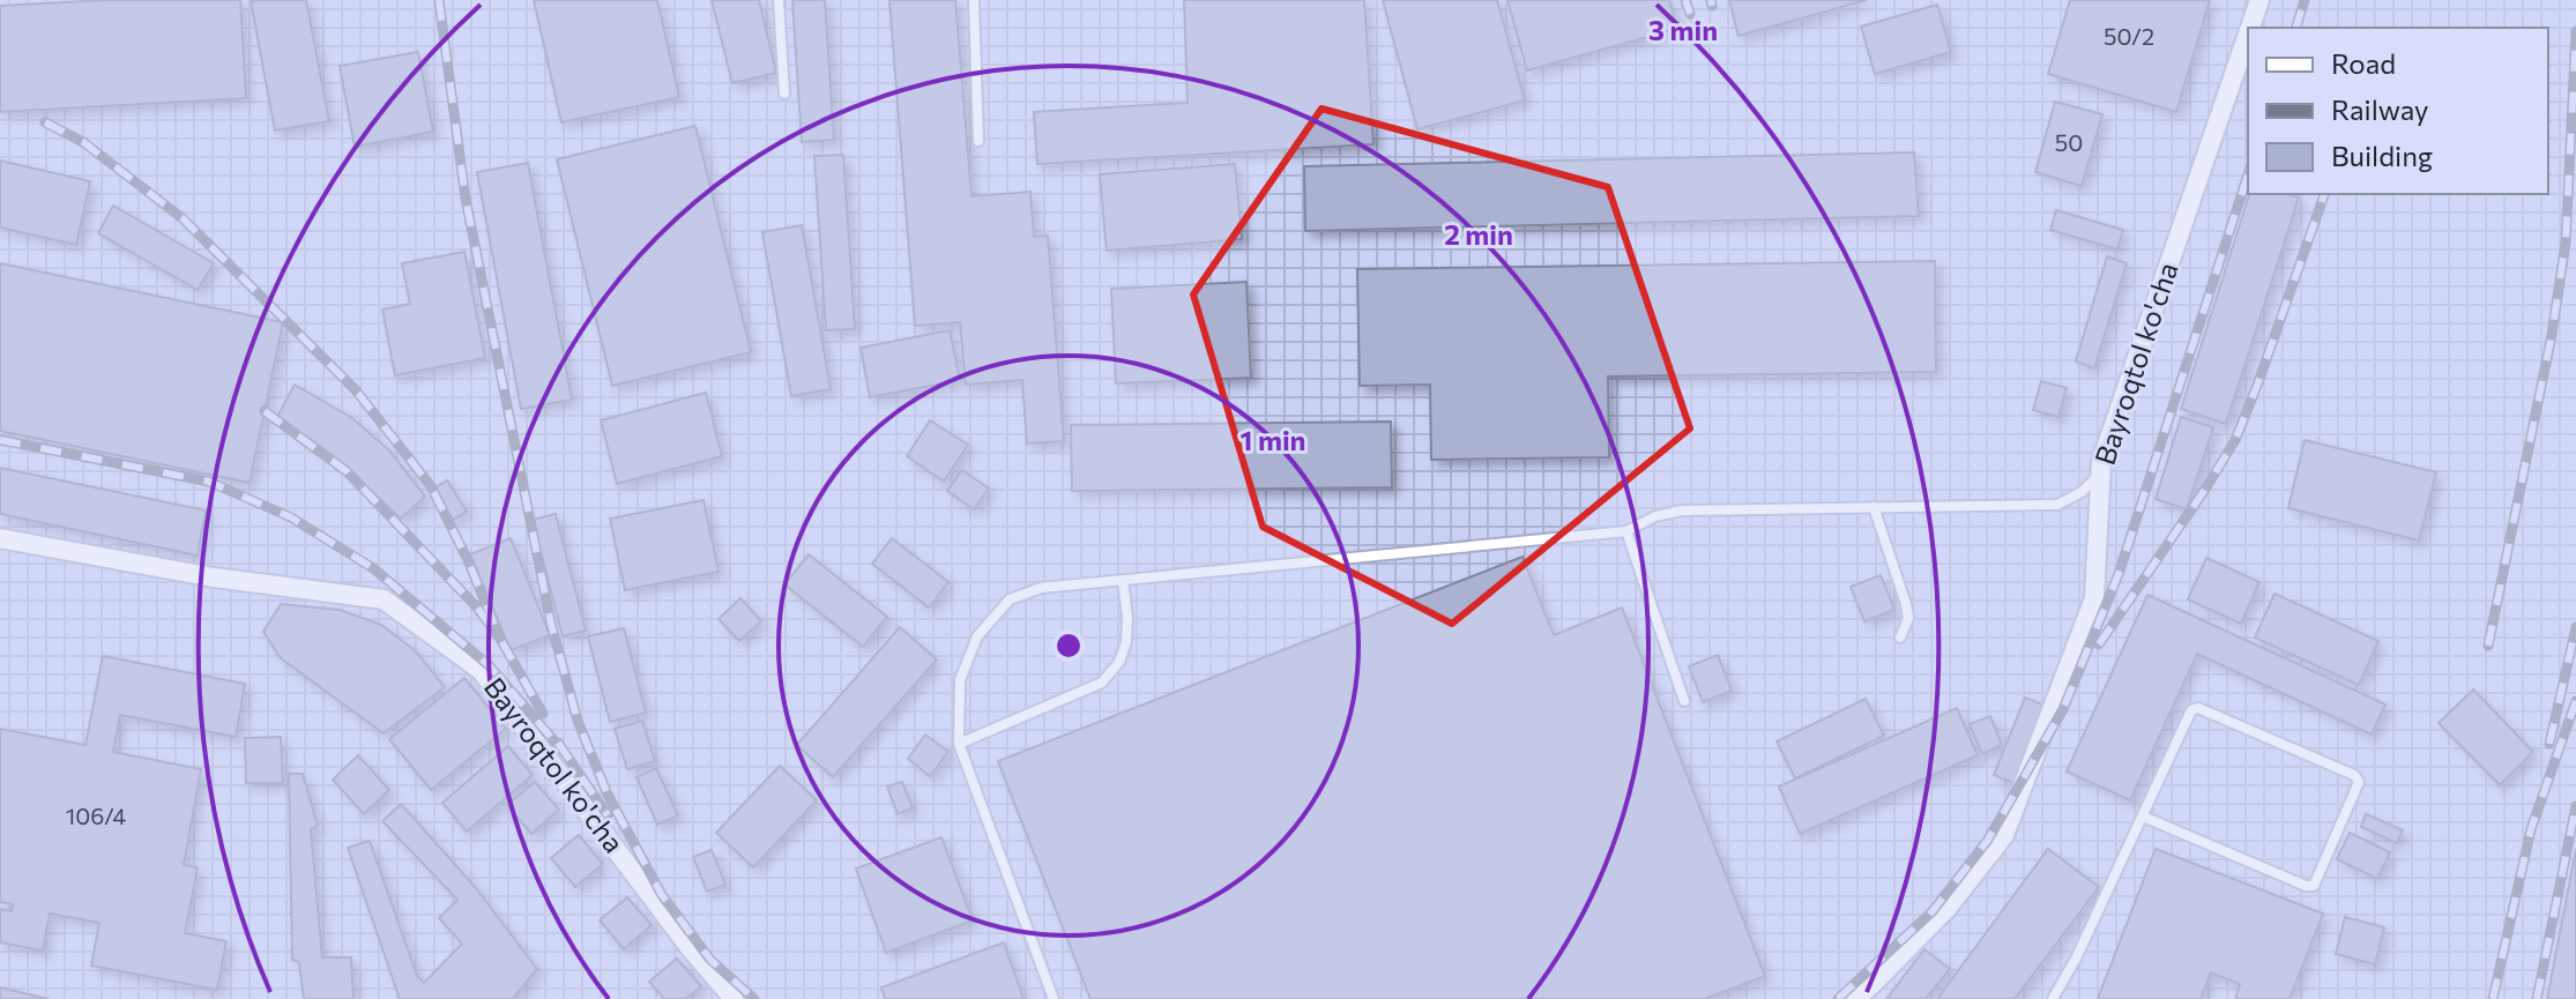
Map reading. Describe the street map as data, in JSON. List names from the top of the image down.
{
  "streets": {
    "street": ["Bayroqtol ko'cha"]
  },
  "house_numbers": ["50/2", "50", "106/4"],
  "legend": ["Road", "Railway", "Building"],
  "rings": ["3 min", "2 min", "1 min"]
}
